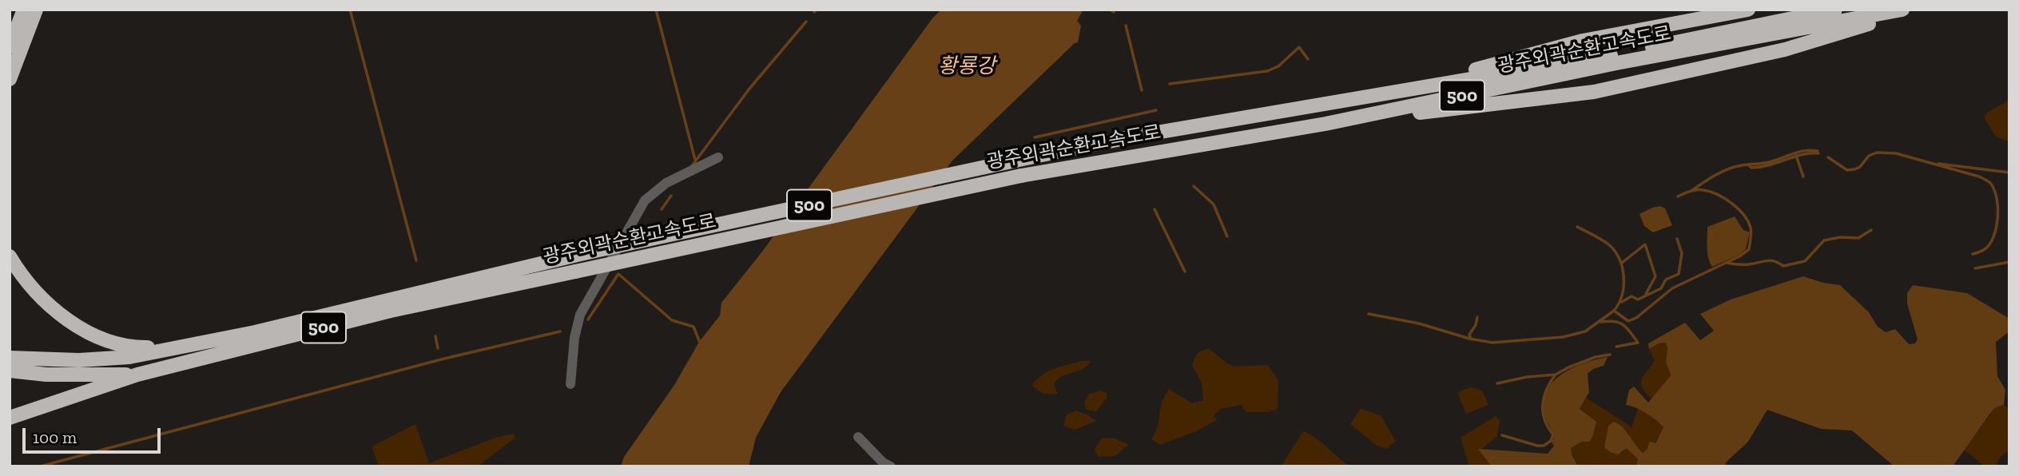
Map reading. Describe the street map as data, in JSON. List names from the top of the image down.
{
  "streets": {
    "highway": ["광주외곽순환고속도로", "500"]
  },
  "water": ["황룡강"],
  "scale_bar": "100 m"
}
